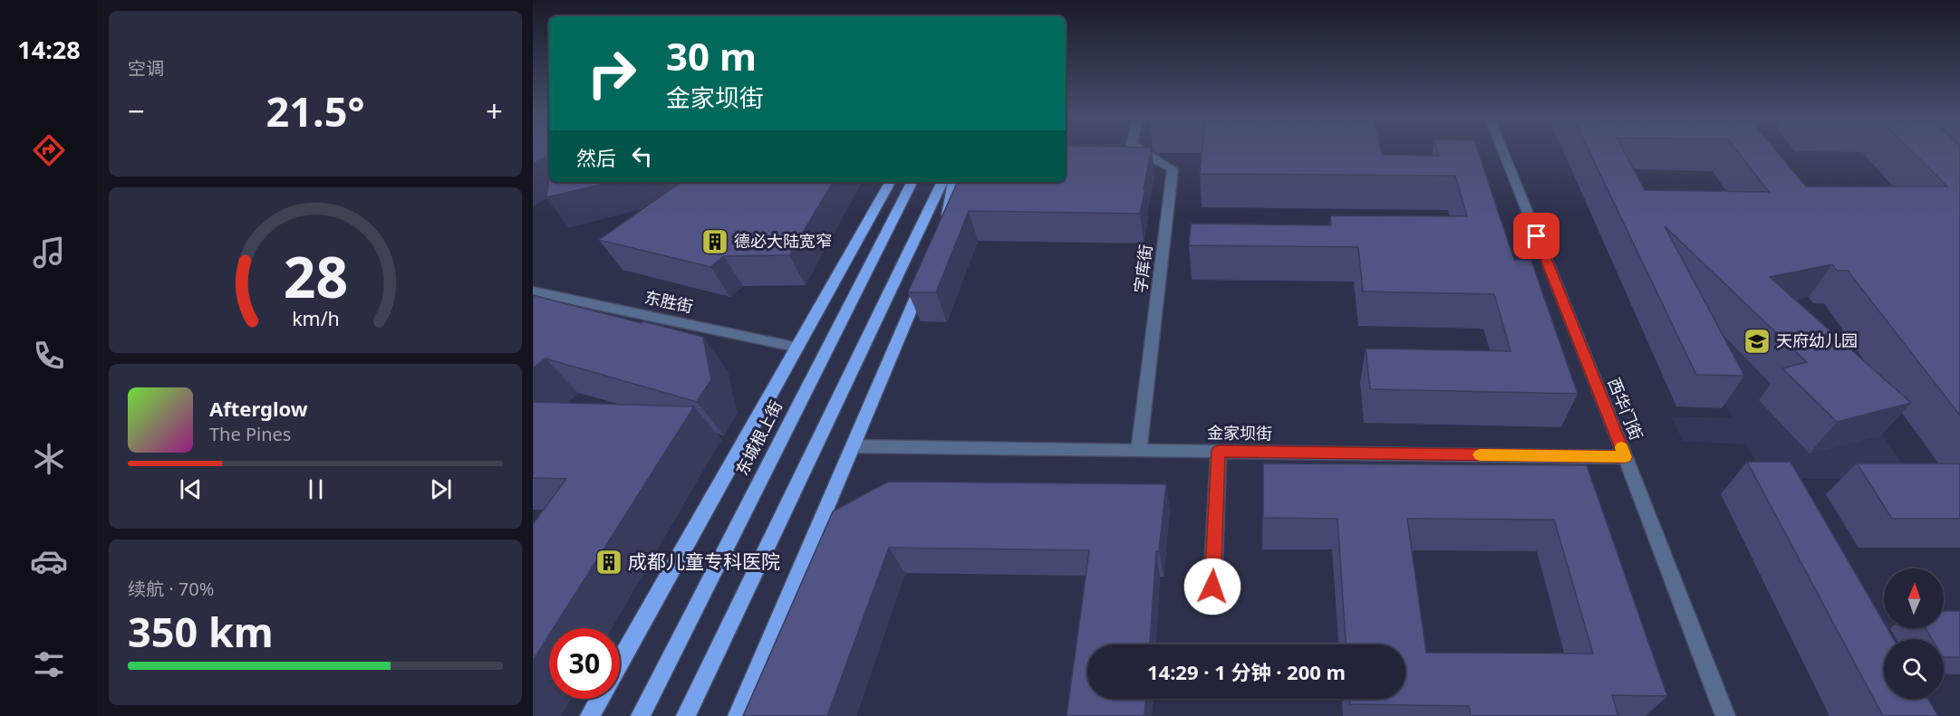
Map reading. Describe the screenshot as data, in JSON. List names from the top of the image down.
{
  "streets": {
    "main road": ["东城根上街"],
    "street": [
      "字库街",
      "东胜街",
      "西华门街",
      "金家坝街"
    ]
  },
  "crossings": [
    ["字库街", "金家坝街"],
    ["东胜街", "东城根上街"],
    ["西华门街", "金家坝街"]
  ],
  "places": {
    "building": ["德必大陆宽窄", "成都儿童专科医院"],
    "school or university": ["天府幼儿园"]
  },
  "north": "top",
  "page": {
    "tabs": "14:28",
    "tile": [
      "空调",
      ["续航 · 70%", "350 km"]
    ],
    "turn": ["30 m", "金家坝街"],
    "heat": ["−", "21.5°", "+"],
    "then": "然后",
    "song": ["Afterglow", "The Pines"],
    "limit": "30",
    "trip": "14:29 · 1 分钟 · 200 m",
    "gauge": ["28", "km/h"]
  }
}
